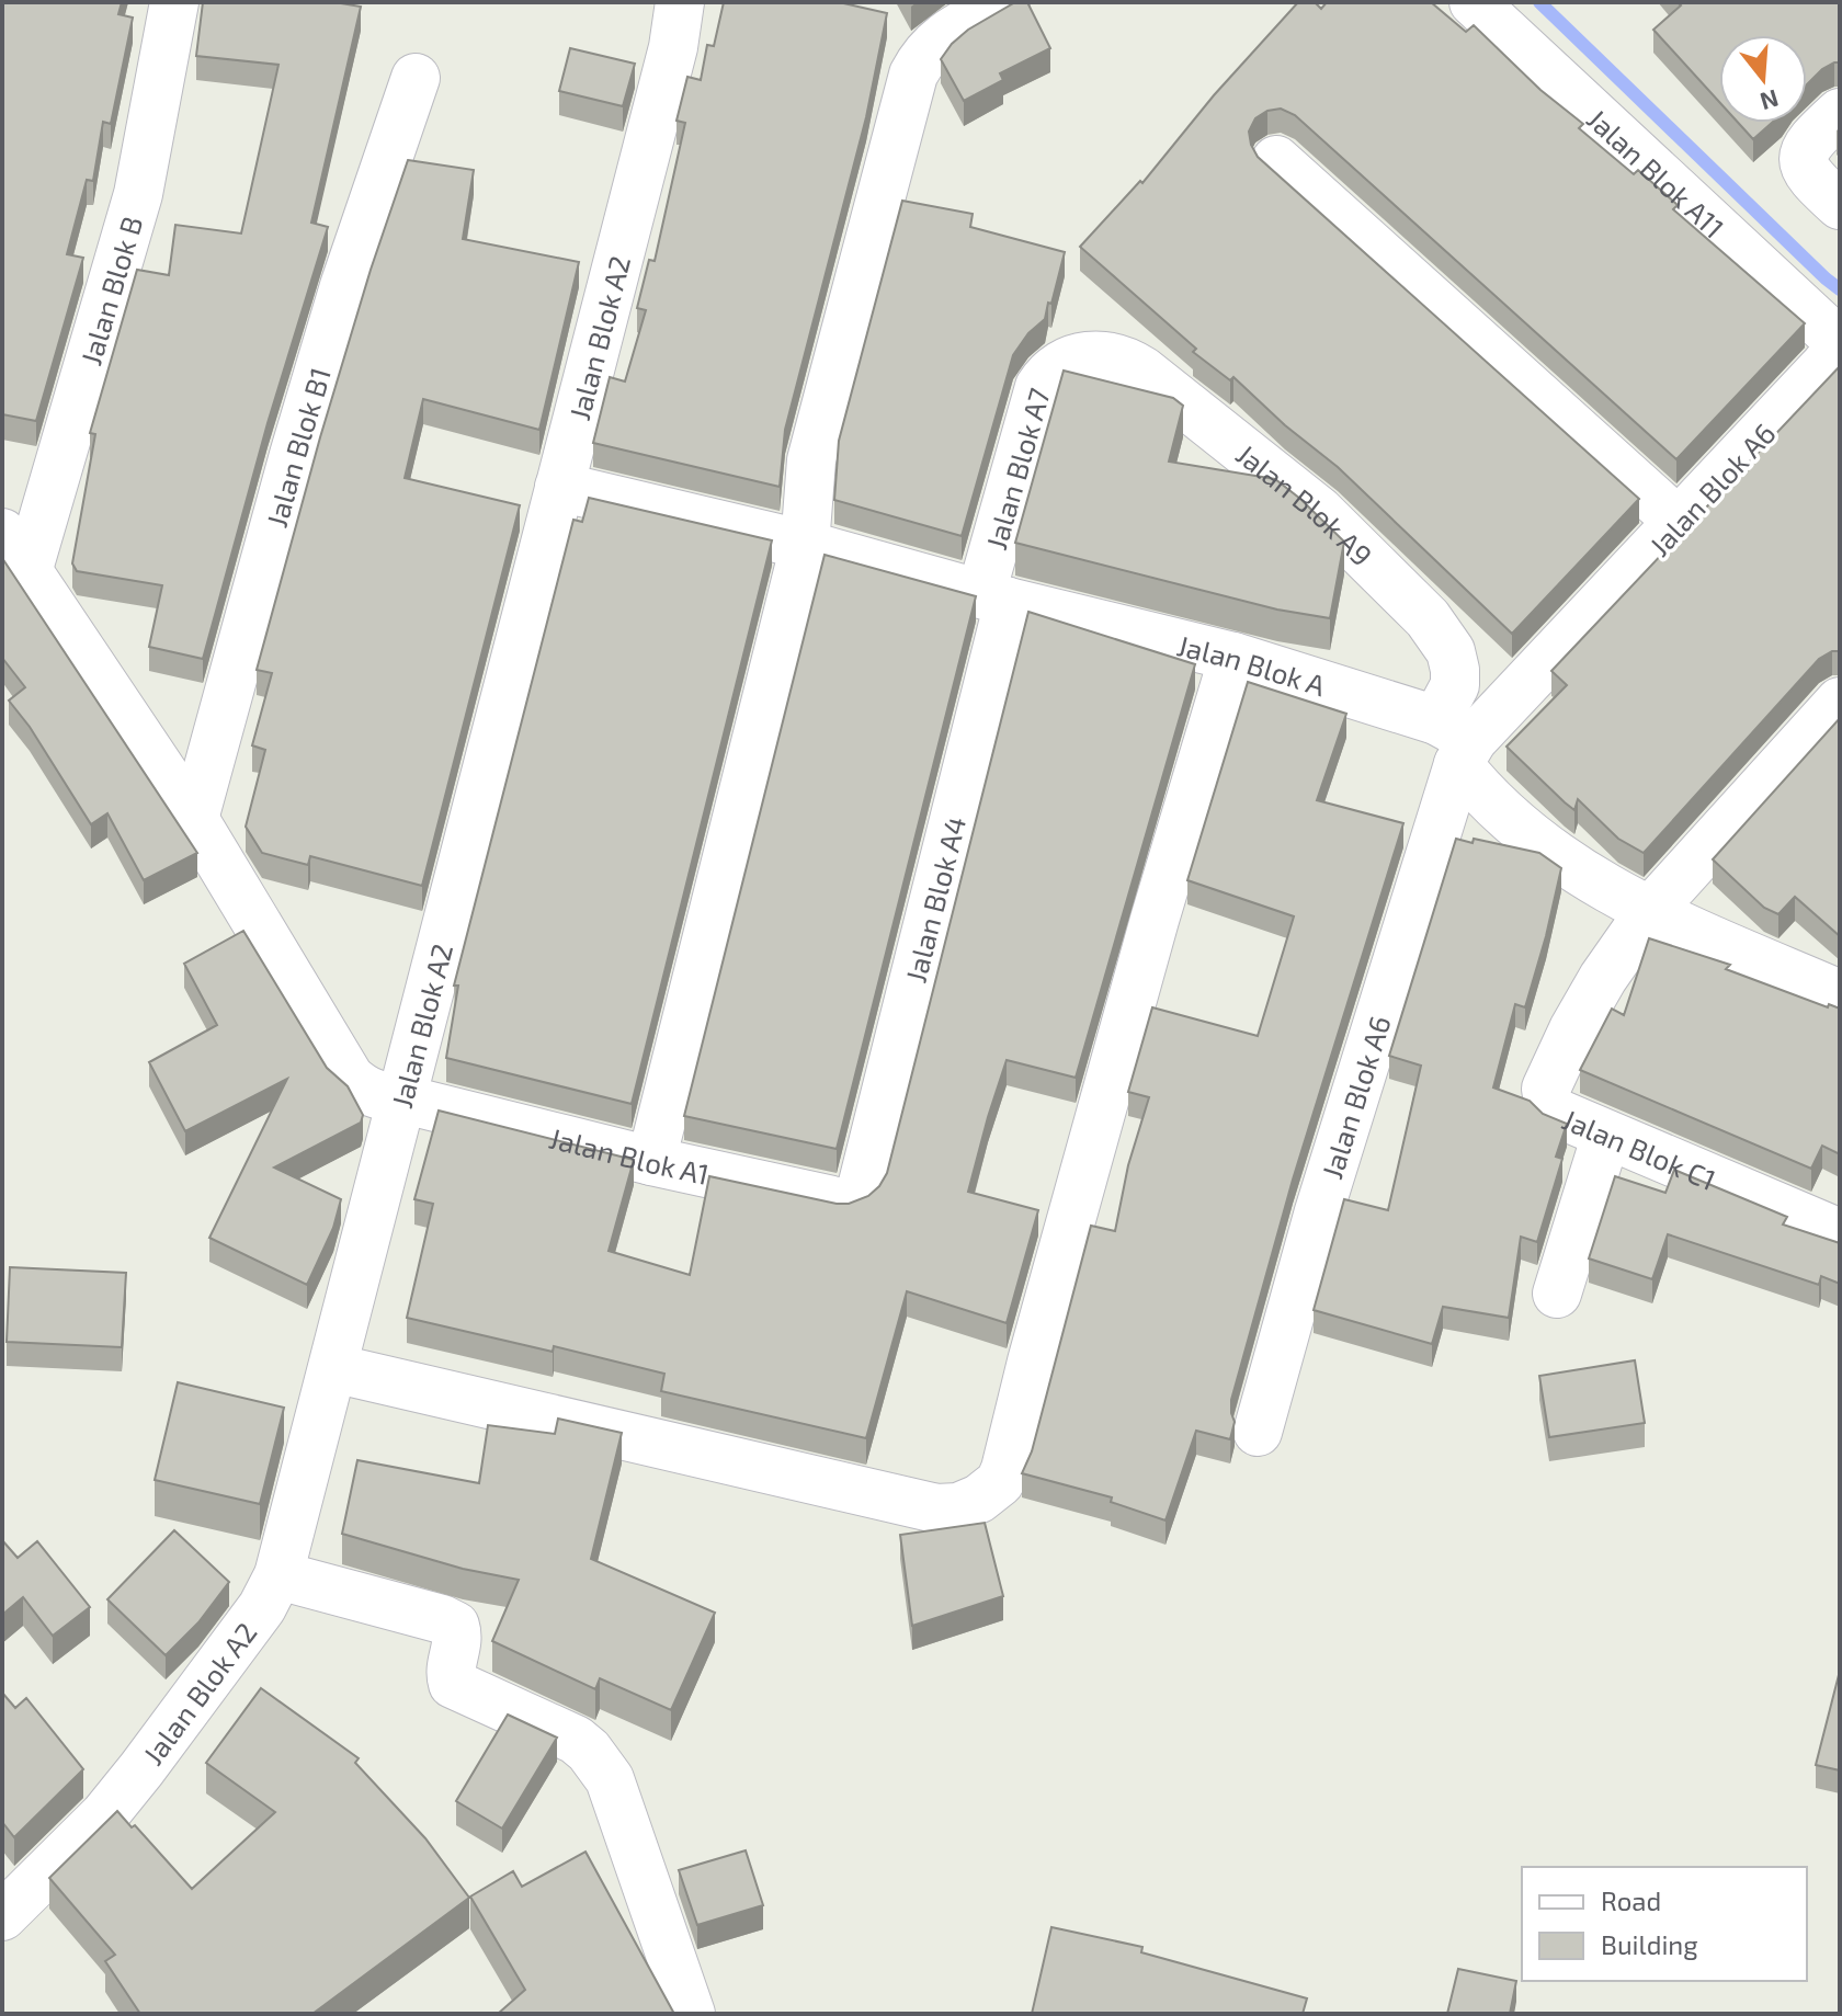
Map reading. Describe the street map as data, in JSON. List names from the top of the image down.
{
  "streets": {
    "street": [
      "Jalan Blok A11",
      "Jalan Blok B",
      "Jalan Blok A2",
      "Jalan Blok B1",
      "Jalan Blok A7",
      "Jalan Blok A6",
      "Jalan Blok A9",
      "Jalan Blok A",
      "Jalan Blok A4",
      "Jalan Blok C1",
      "Jalan Blok A1"
    ]
  },
  "crossings": [
    ["Jalan Blok A11", "Jalan Blok A6"],
    ["Jalan Blok A2", "Jalan Blok A"],
    ["Jalan Blok A2", "Jalan Blok A1"],
    ["Jalan Blok A7", "Jalan Blok A9"],
    ["Jalan Blok A7", "Jalan Blok A"],
    ["Jalan Blok A7", "Jalan Blok A4"],
    ["Jalan Blok A6", "Jalan Blok A9"],
    ["Jalan Blok A6", "Jalan Blok A"],
    ["Jalan Blok A9", "Jalan Blok A"],
    ["Jalan Blok A", "Jalan Blok A4"],
    ["Jalan Blok A4", "Jalan Blok A1"]
  ],
  "legend": ["Road", "Building"],
  "north": "bottom"
}
